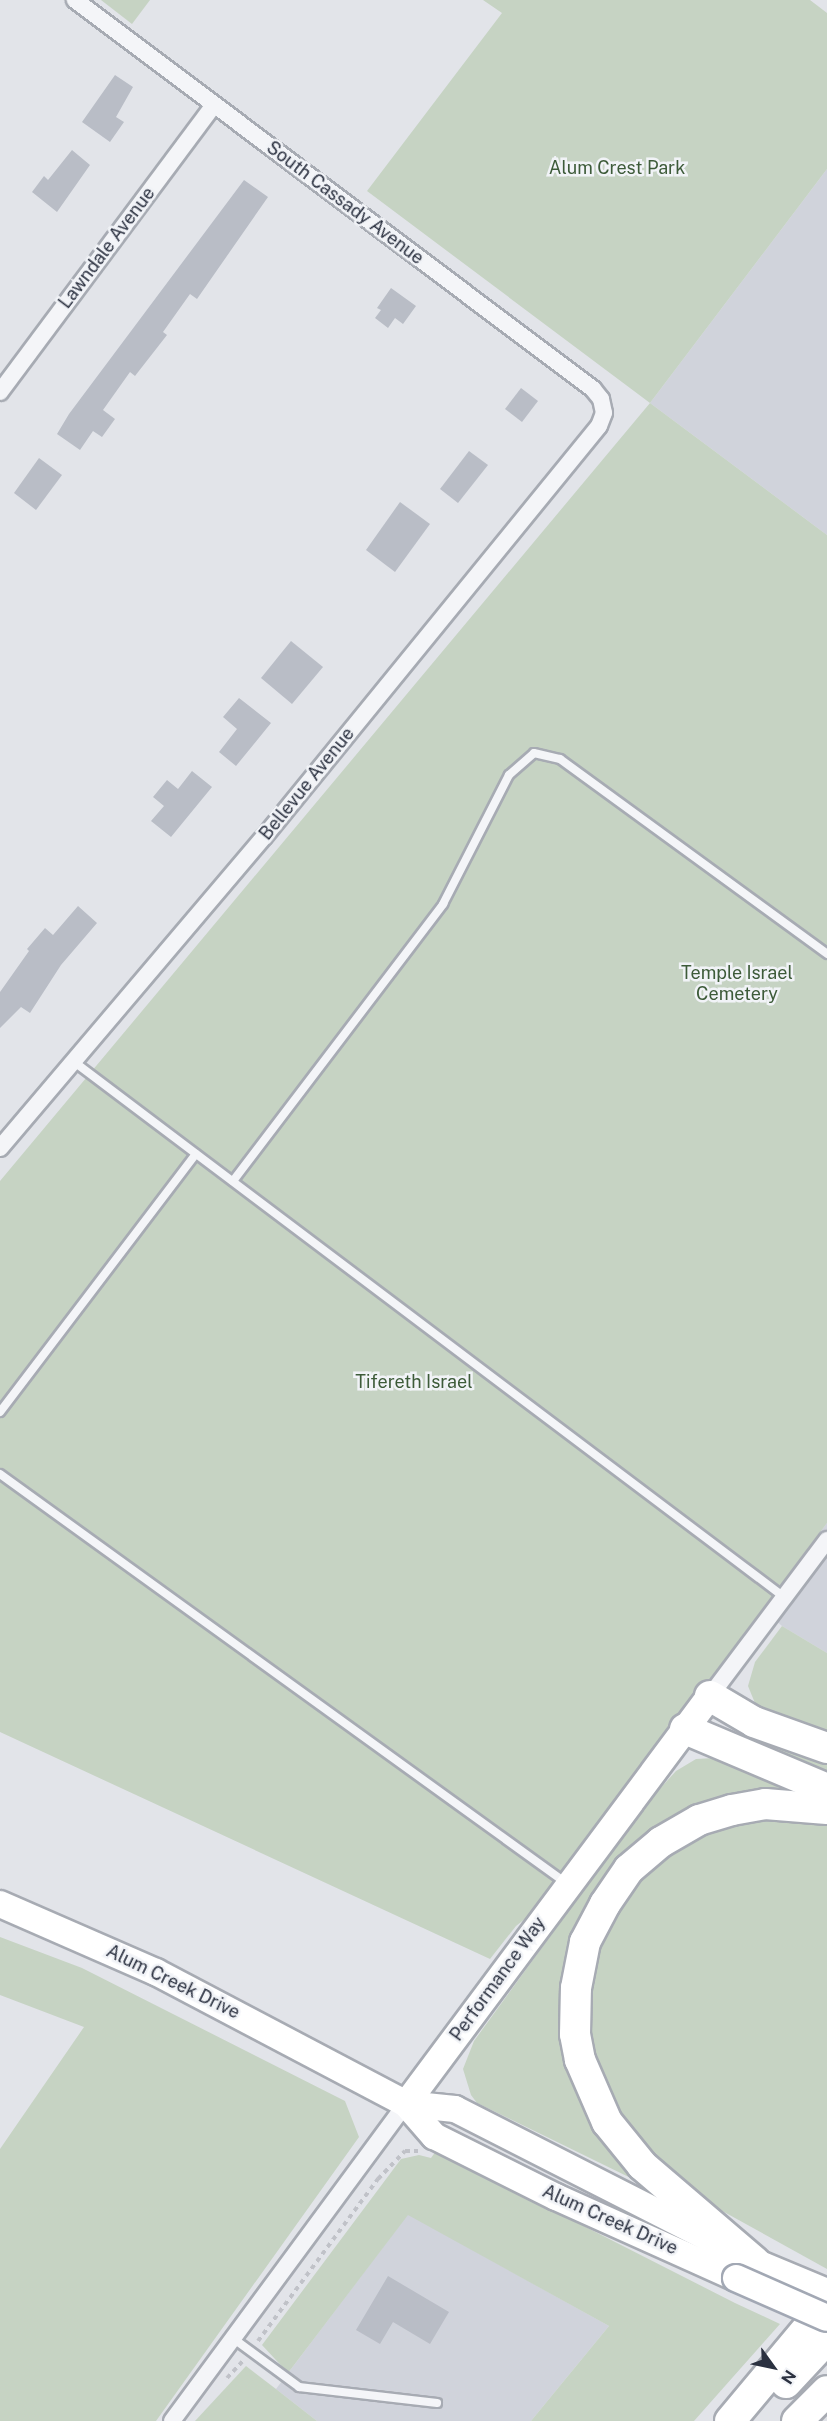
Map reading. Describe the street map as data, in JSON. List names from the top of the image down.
{
  "streets": {
    "main road": ["Performance Way", "Alum Creek Drive"],
    "street": ["South Cassady Avenue", "Lawndale Avenue", "Bellevue Avenue"]
  },
  "crossings": [
    ["South Cassady Avenue", "Lawndale Avenue"],
    ["South Cassady Avenue", "Bellevue Avenue"],
    ["Performance Way", "Alum Creek Drive"]
  ],
  "parks": ["Alum Crest Park", "Temple Israel Cemetery", "Tifereth Israel"],
  "north": "bottom right"
}
